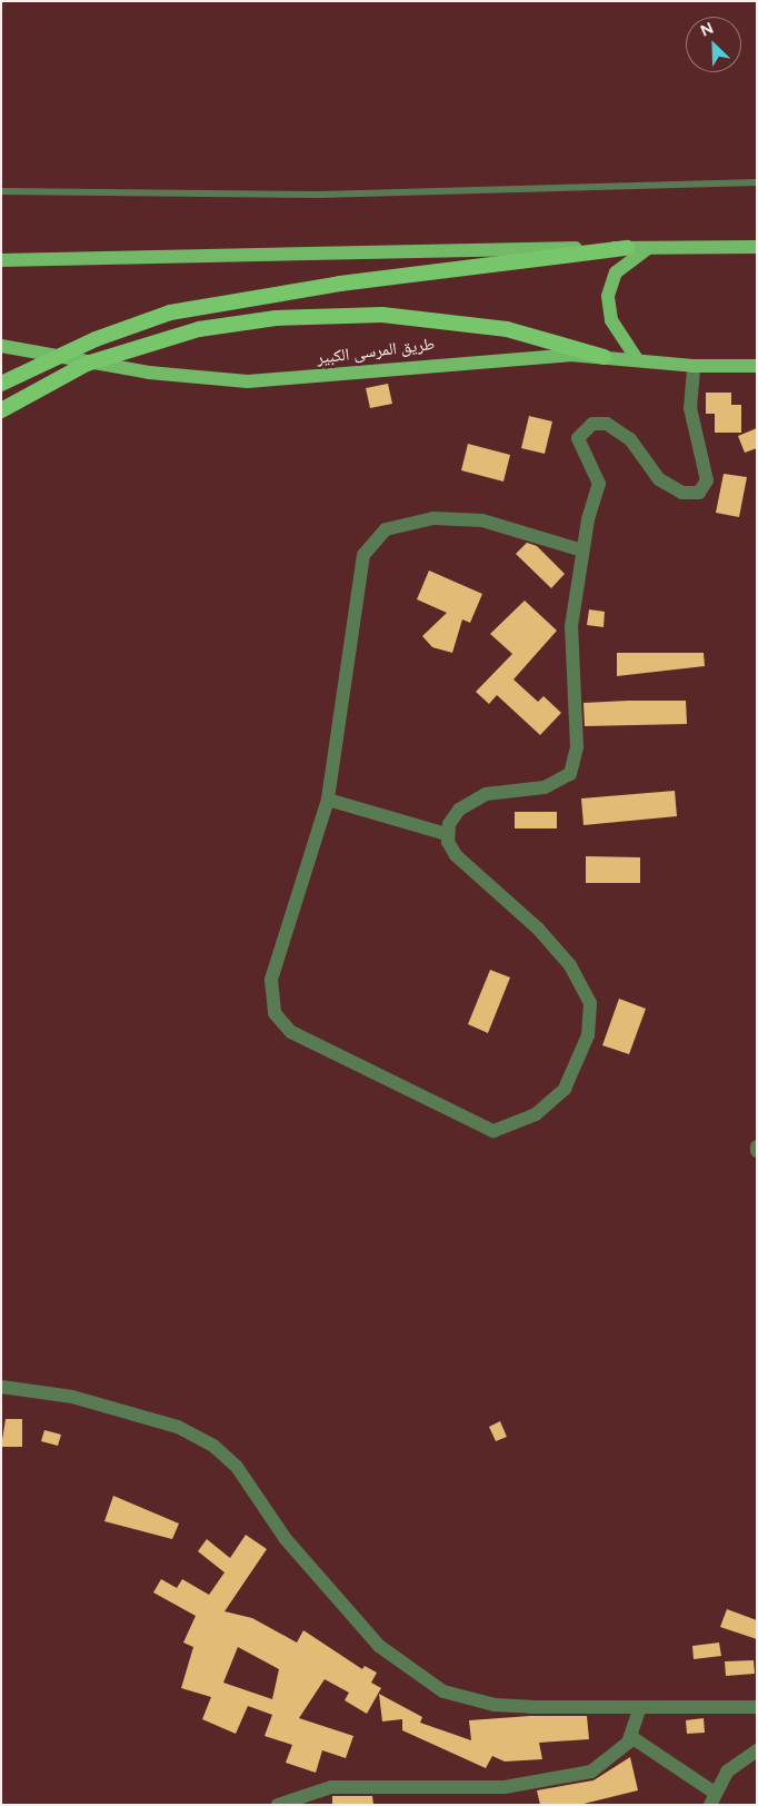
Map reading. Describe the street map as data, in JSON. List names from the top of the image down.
{
  "streets": {
    "main road": ["طريق المرسى الكبير"]
  },
  "north": "top left"
}
